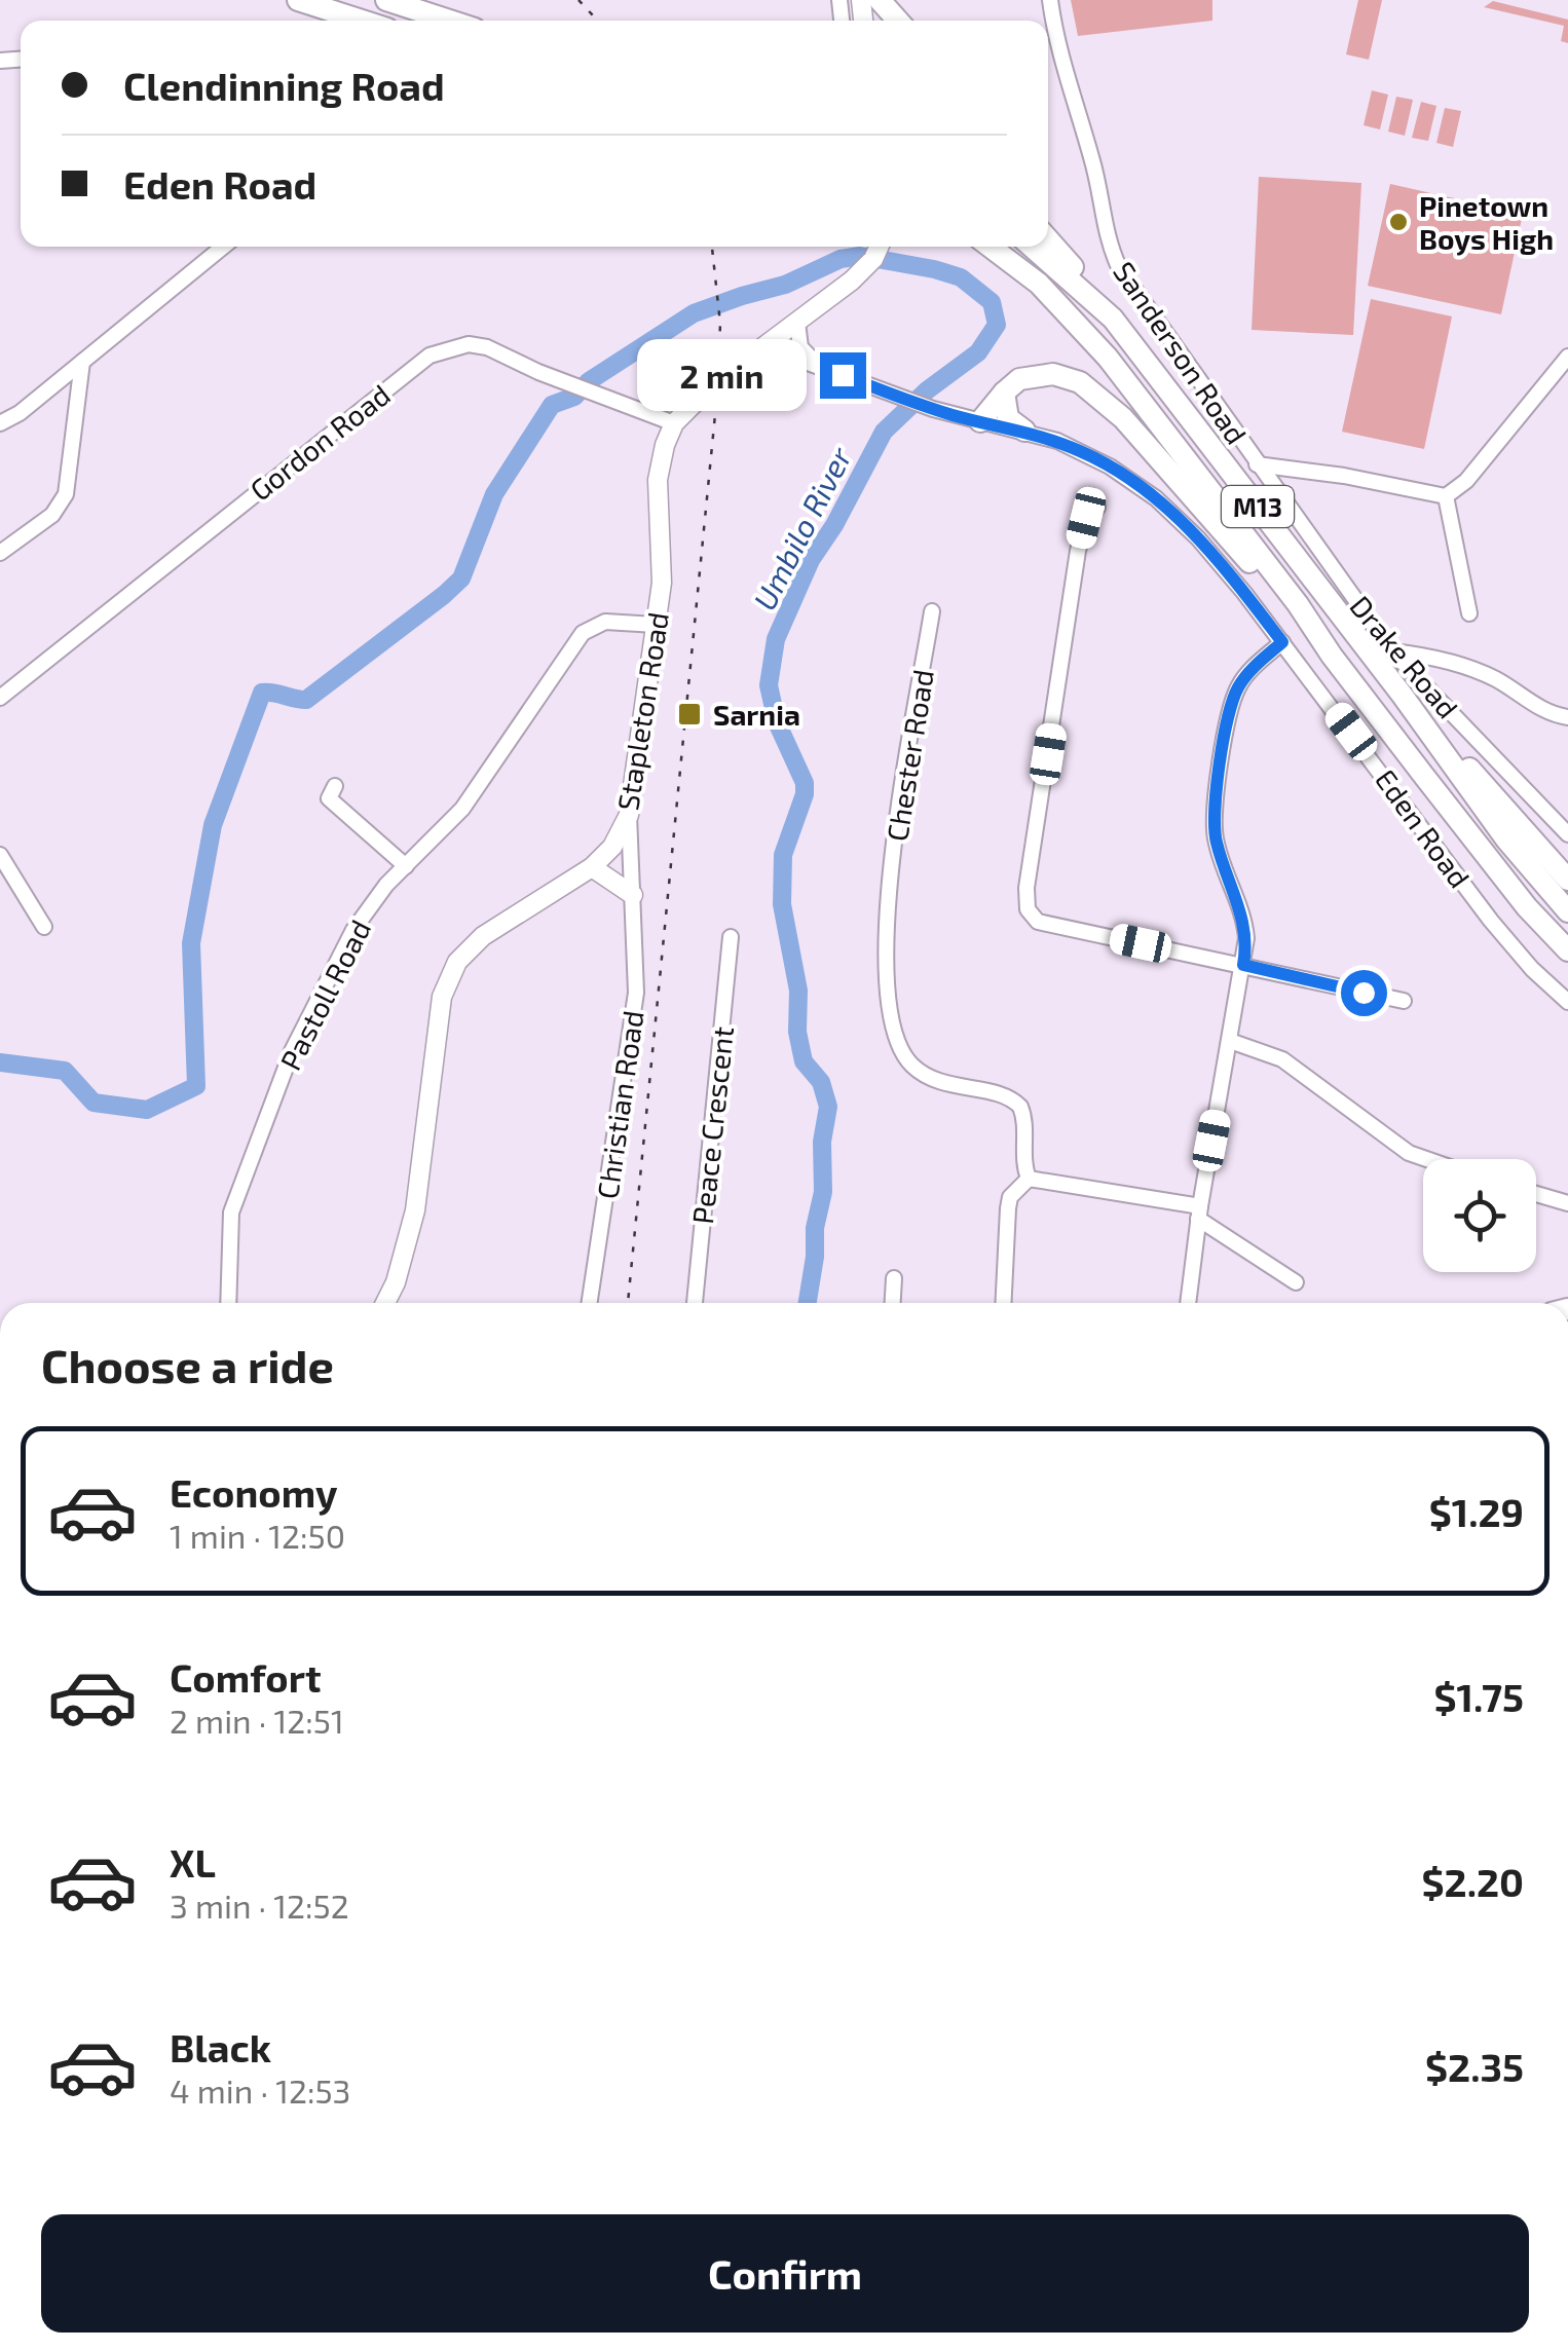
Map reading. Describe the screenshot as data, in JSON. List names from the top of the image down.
{
  "streets": {
    "highway": ["M13"],
    "main road": ["Stapleton Road"],
    "street": [
      "Sanderson Road",
      "Gordon Road",
      "Drake Road",
      "Chester Road",
      "Eden Road",
      "Pastoll Road",
      "Christian Road",
      "Peace Crescent"
    ]
  },
  "crossings": [
    ["Sanderson Road", "Drake Road"],
    ["Gordon Road", "Stapleton Road"],
    ["Stapleton Road", "Eden Road"],
    ["Stapleton Road", "Pastoll Road"],
    ["Stapleton Road", "Christian Road"]
  ],
  "water": ["Umbilo River"],
  "places": {
    "other": ["Pinetown Boys High"],
    "transit": ["Sarnia"]
  },
  "page": {
    "banner": ["Clendinning Road", "Eden Road"],
    "bubble": "2 min",
    "heading": "Choose a ride",
    "list": [
      {
        "name": "Economy",
        "note": "1 min · 12:50",
        "value": "$1.29"
      },
      {
        "name": "Comfort",
        "note": "2 min · 12:51",
        "value": "$1.75"
      },
      {
        "name": "XL",
        "note": "3 min · 12:52",
        "value": "$2.20"
      },
      {
        "name": "Black",
        "note": "4 min · 12:53",
        "value": "$2.35"
      }
    ],
    "buttons": "Confirm"
  }
}
